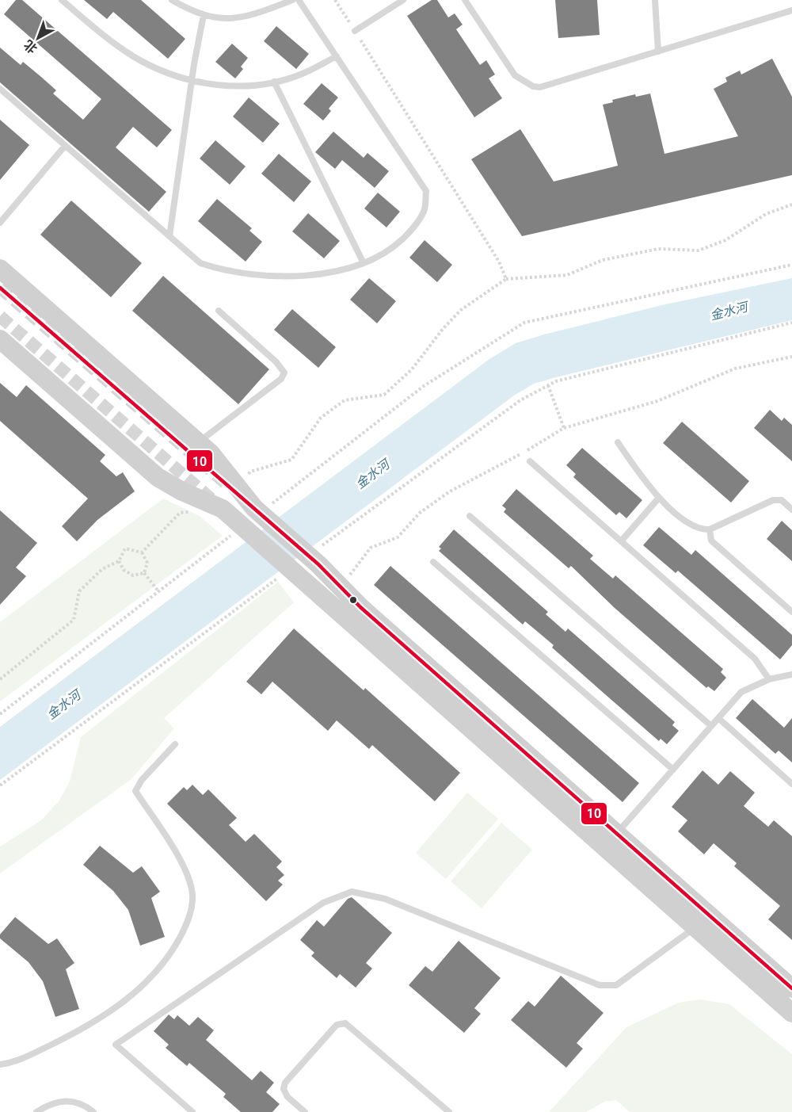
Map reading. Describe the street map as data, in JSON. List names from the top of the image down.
{
  "water": ["金水河"],
  "lines": ["transit line 10"],
  "north": "bottom left"
}
